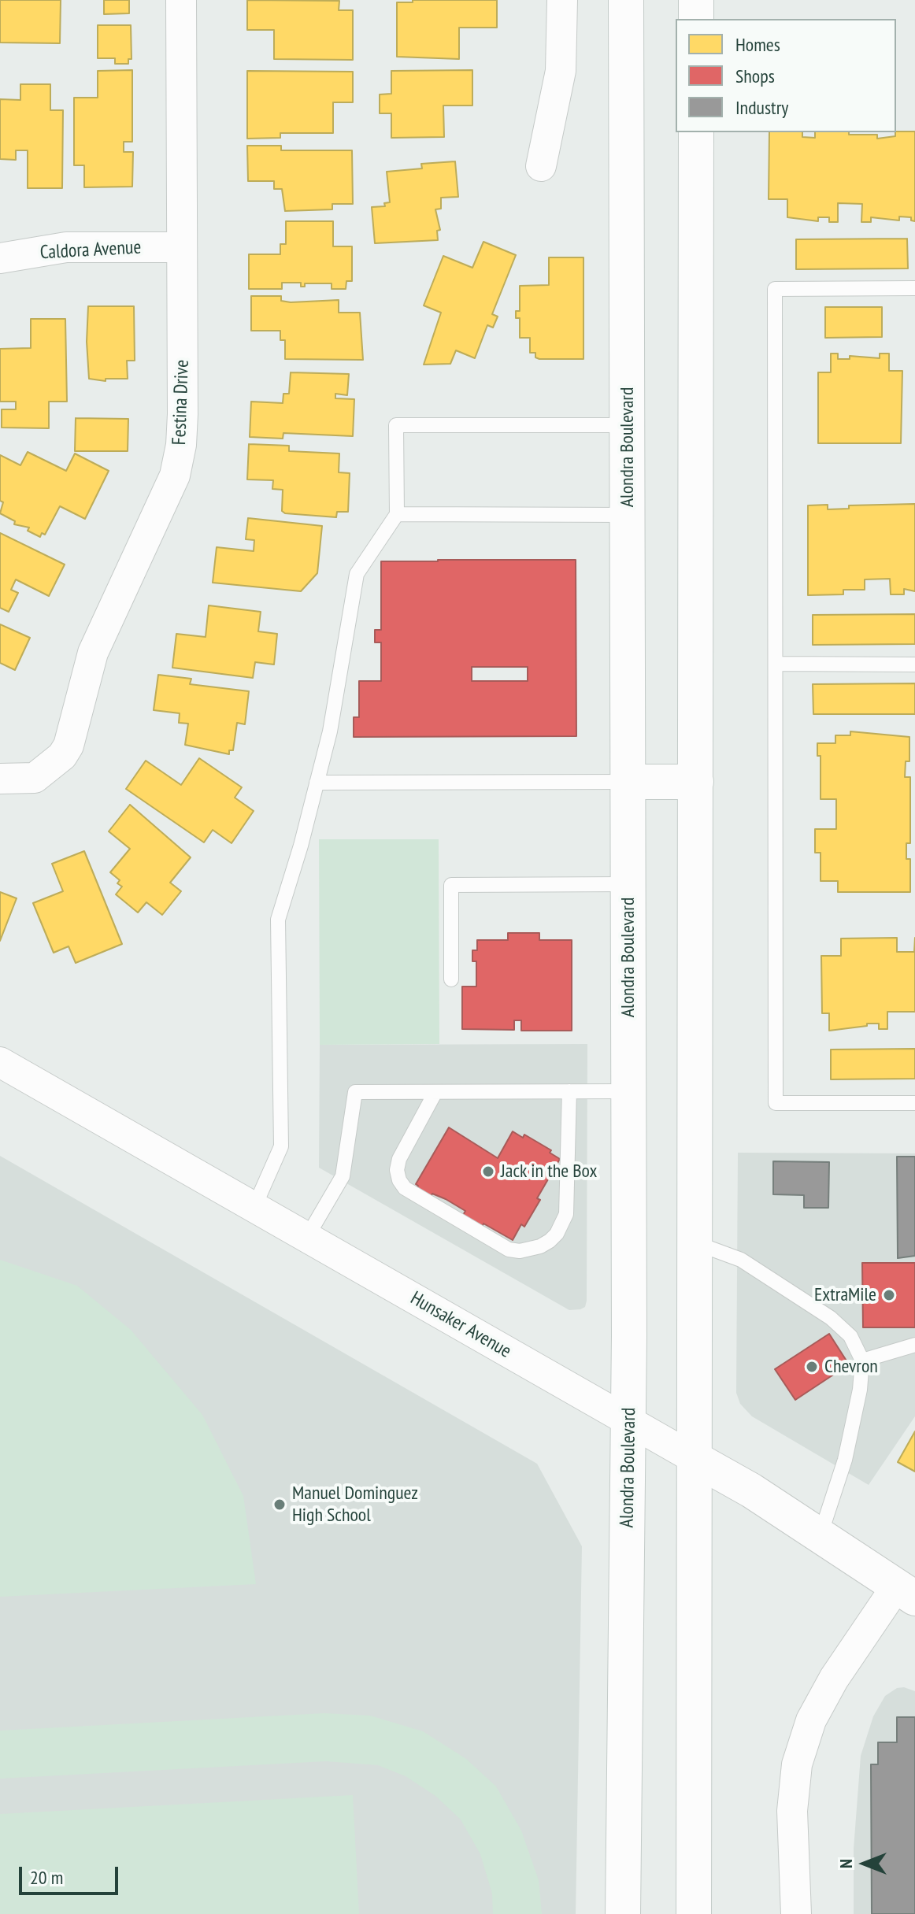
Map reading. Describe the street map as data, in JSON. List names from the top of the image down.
{
  "streets": {
    "main road": ["Alondra Boulevard", "Hunsaker Avenue"],
    "street": ["Caldora Avenue", "Festina Drive"]
  },
  "crossings": [
    ["Caldora Avenue", "Festina Drive"],
    ["Alondra Boulevard", "Hunsaker Avenue"]
  ],
  "places": [
    "Jack in the Box",
    "ExtraMile",
    "Chevron",
    "Manuel Dominguez High School"
  ],
  "legend": ["Homes", "Shops", "Industry"],
  "scale_bar": "20 m",
  "north": "left"
}
